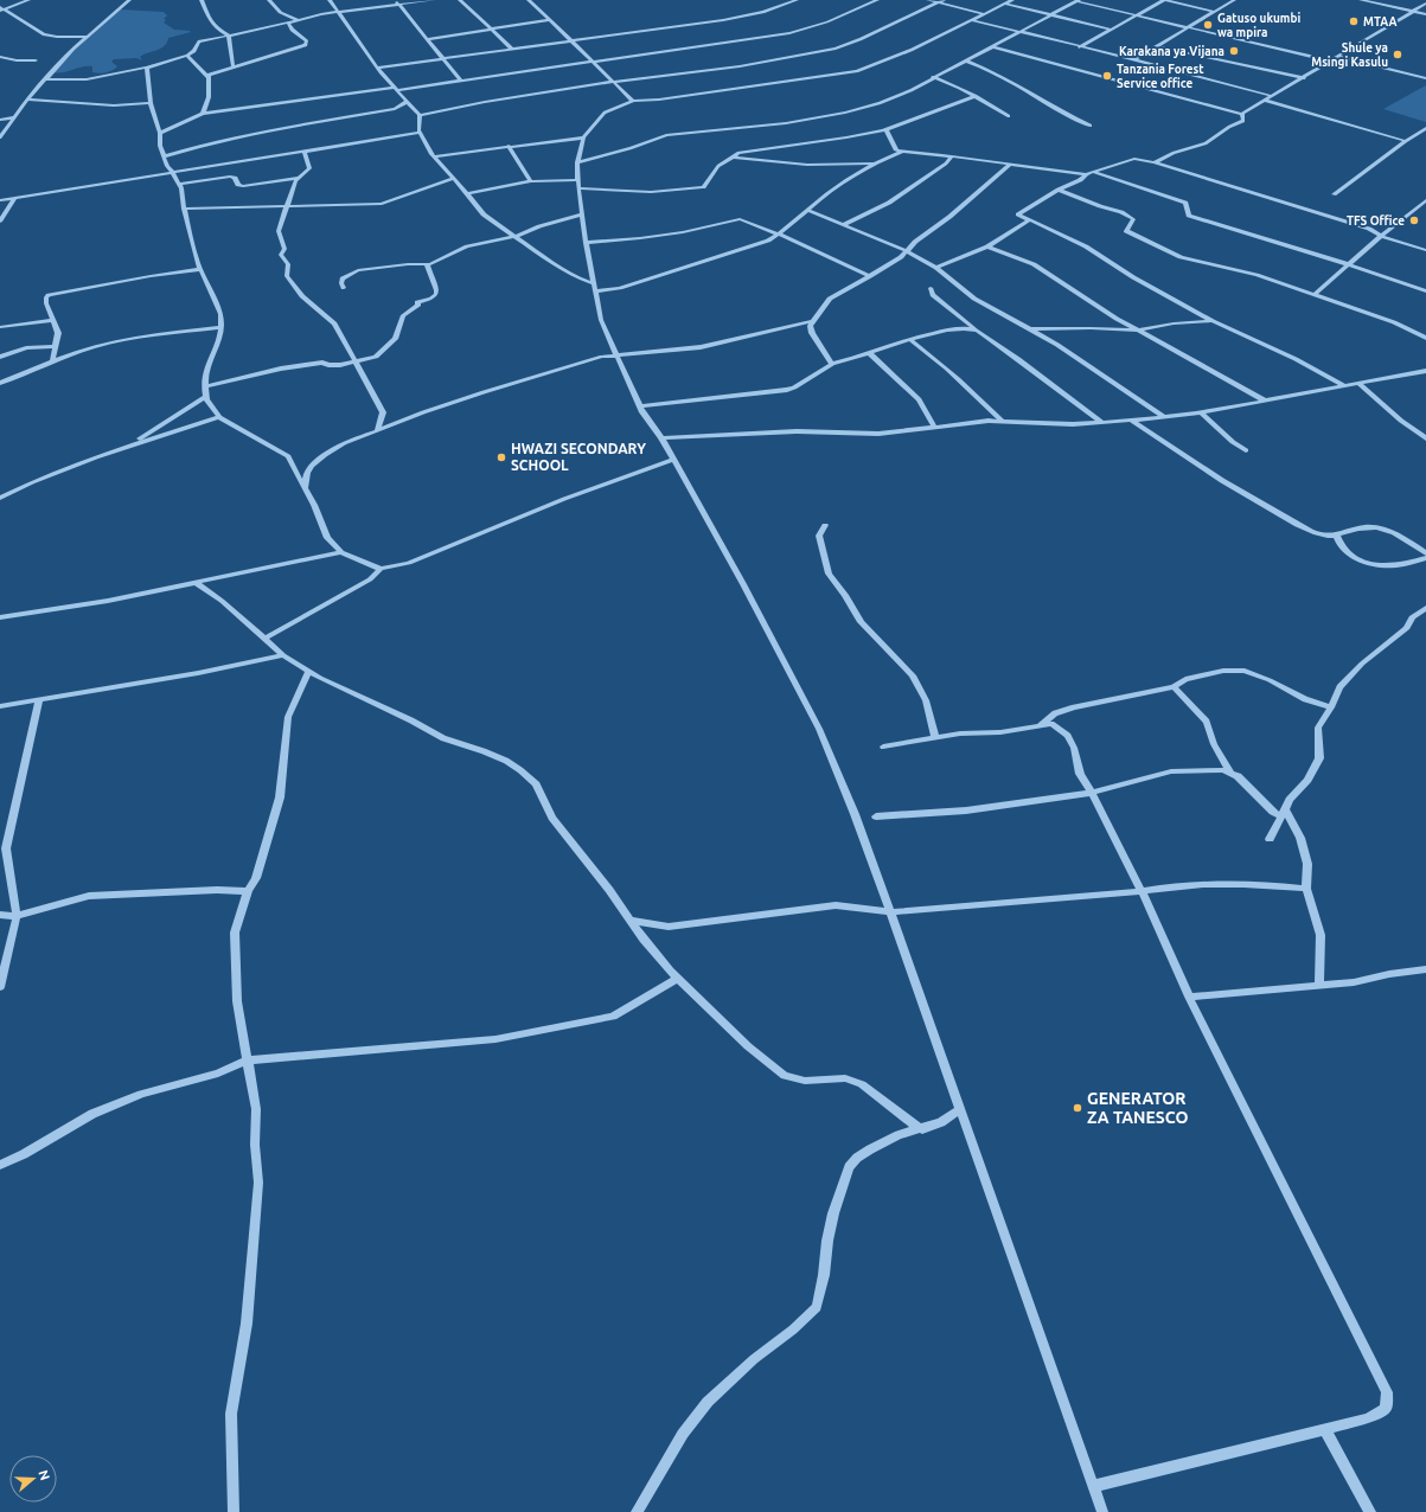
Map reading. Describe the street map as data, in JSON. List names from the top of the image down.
{
  "places": [
    "MTAA",
    "Gatuso ukumbi wa mpira",
    "Karakana ya Vijana",
    "Shule ya Msingi Kasulu",
    "Tanzania Forest Service office",
    "TFS Office",
    "HWAZI SECONDARY SCHOOL",
    "GENERATOR ZA TANESCO"
  ],
  "north": "right"
}
